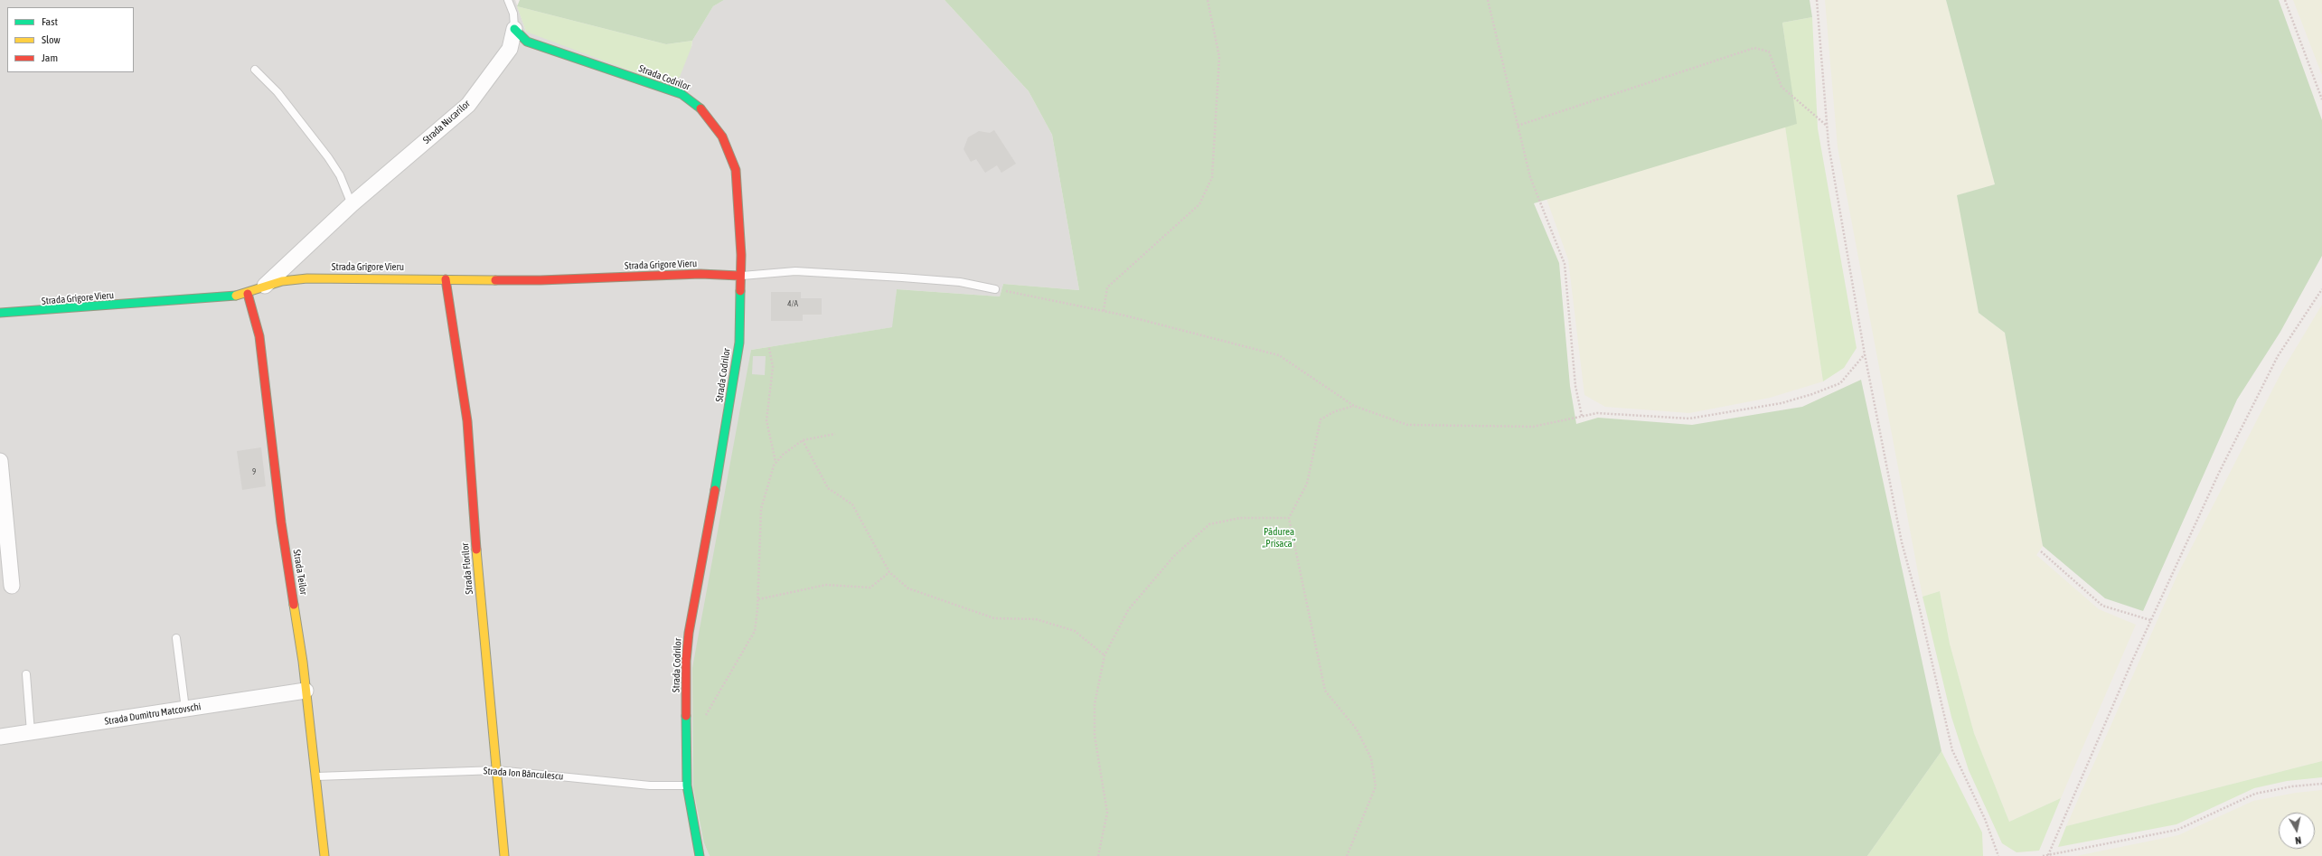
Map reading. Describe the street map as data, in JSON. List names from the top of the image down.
{
  "streets": {
    "street": [
      "Strada Codrilor",
      "Strada Nucarilor",
      "Strada Grigore Vieru",
      "Strada Florilor",
      "Strada Teilor",
      "Strada Dumitru Matcovschi"
    ],
    "lane": ["Strada Ion Bănculescu"]
  },
  "crossings": [
    ["Strada Codrilor", "Strada Nucarilor"],
    ["Strada Codrilor", "Strada Grigore Vieru"],
    ["Strada Codrilor", "Strada Ion Bănculescu"],
    ["Strada Nucarilor", "Strada Grigore Vieru"],
    ["Strada Grigore Vieru", "Strada Florilor"],
    ["Strada Grigore Vieru", "Strada Teilor"],
    ["Strada Florilor", "Strada Ion Bănculescu"],
    ["Strada Teilor", "Strada Dumitru Matcovschi"],
    ["Strada Teilor", "Strada Ion Bănculescu"]
  ],
  "parks": ["Pădurea „Prisaca”"],
  "house_numbers": ["4/A", "9"],
  "legend": ["Fast", "Slow", "Jam"],
  "north": "bottom"
}
